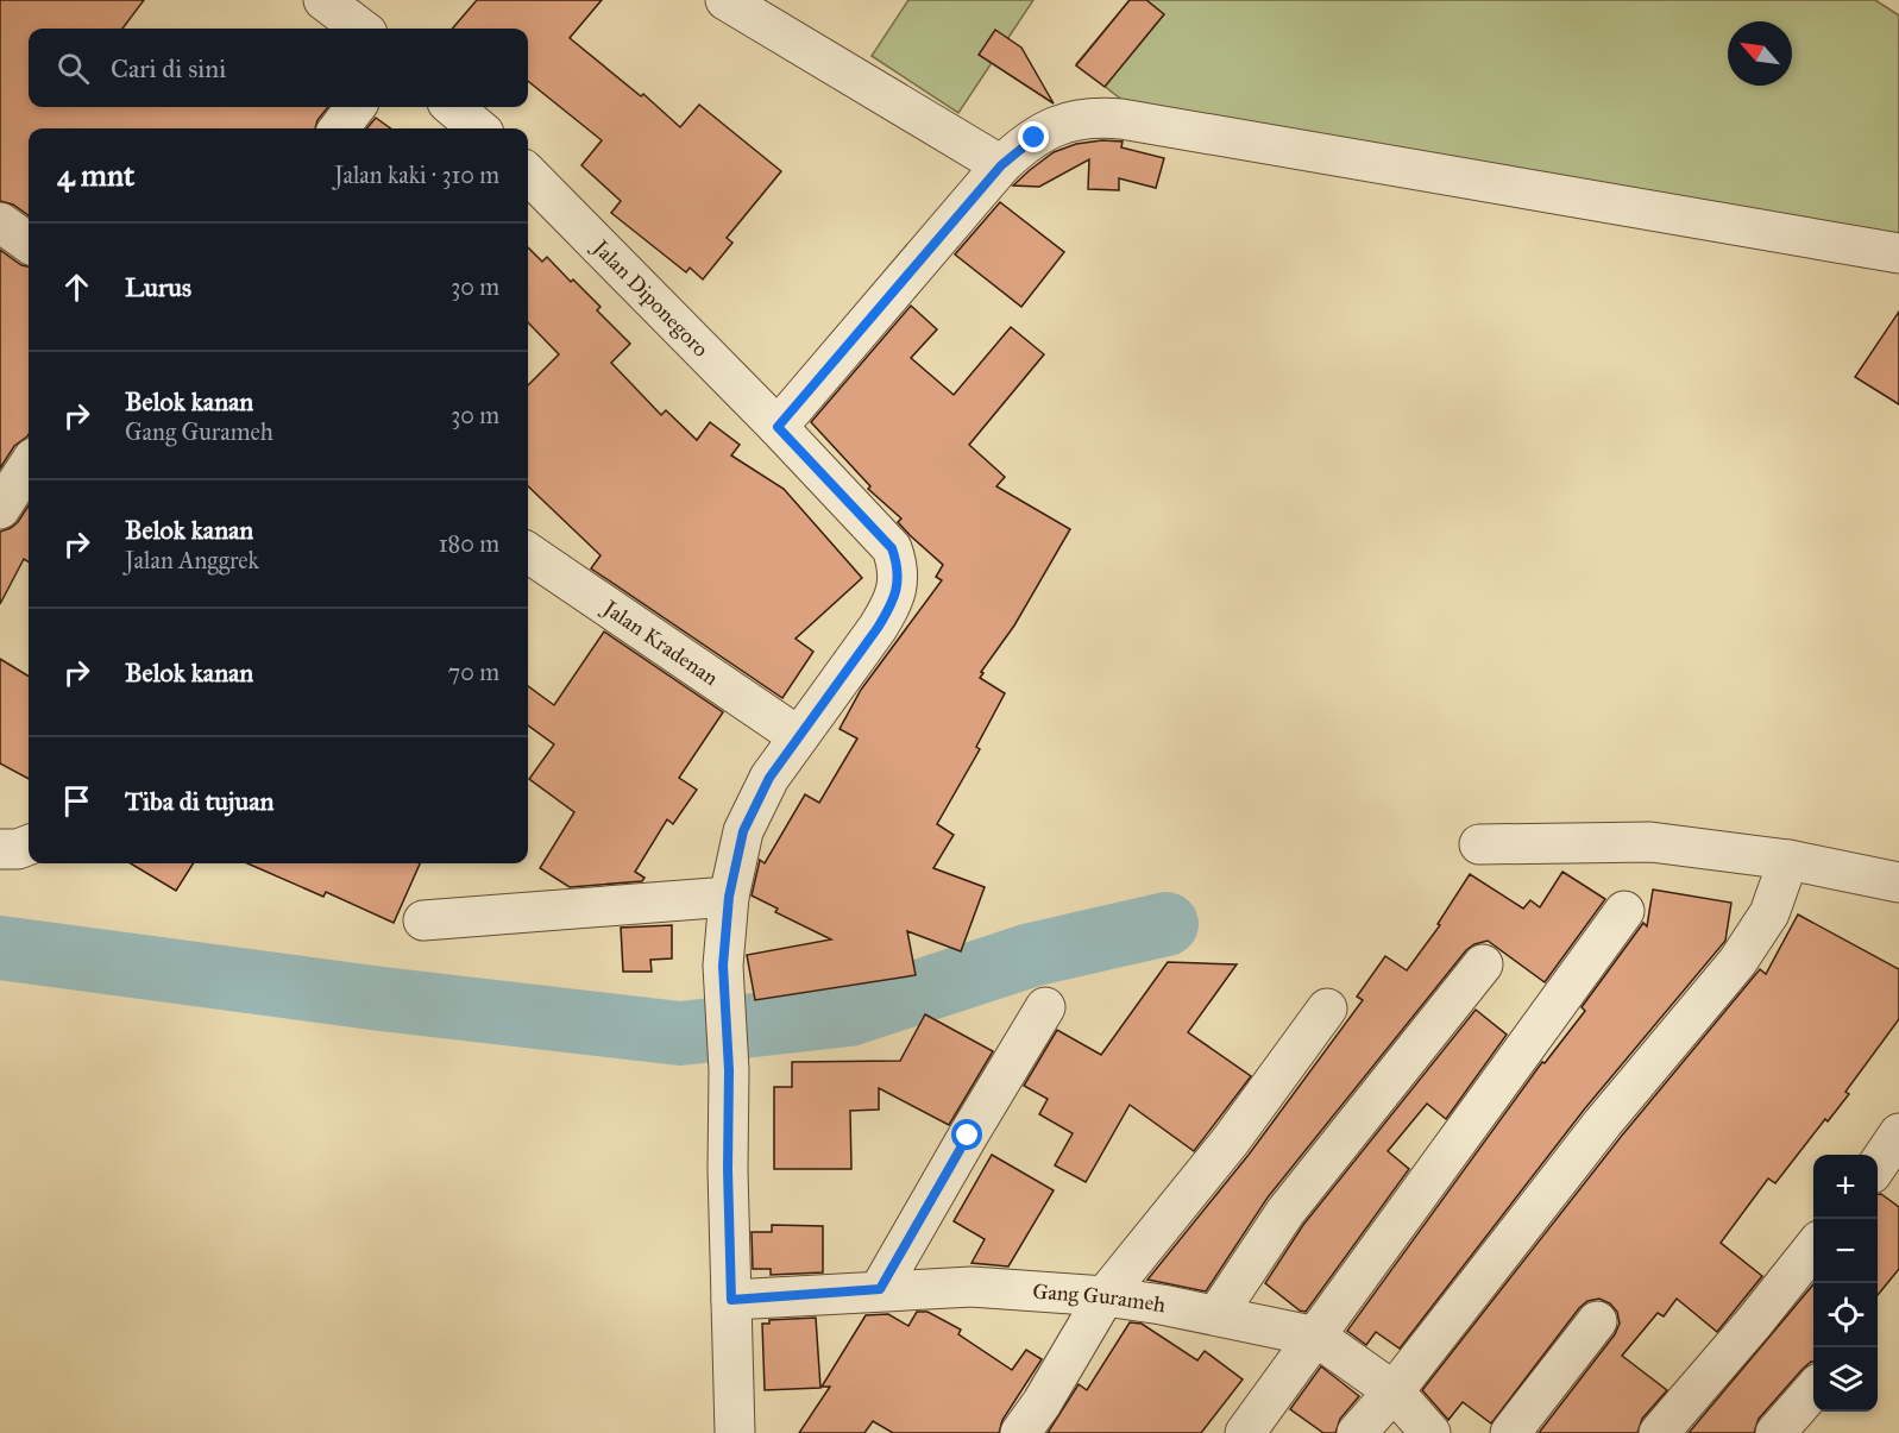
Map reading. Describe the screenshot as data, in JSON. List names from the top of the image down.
{
  "streets": {
    "street": ["Jalan Diponegoro", "Jalan Kradenan", "Gang Gurameh"]
  },
  "crossings": [
    ["Jalan Diponegoro", "Jalan Kradenan"],
    ["Jalan Diponegoro", "Gang Gurameh"]
  ],
  "north": "top left",
  "page": {
    "search": "Cari di sini",
    "heading": ["4 mnt", "Jalan kaki · 310 m"],
    "list": [
      ["Lurus", "30 m"],
      ["Belok kanan", "Gang Gurameh", "30 m"],
      ["Belok kanan", "Jalan Anggrek", "180 m"],
      ["Belok kanan", "70 m"],
      "Tiba di tujuan"
    ],
    "map_buttons": ["+", "−"]
  }
}
